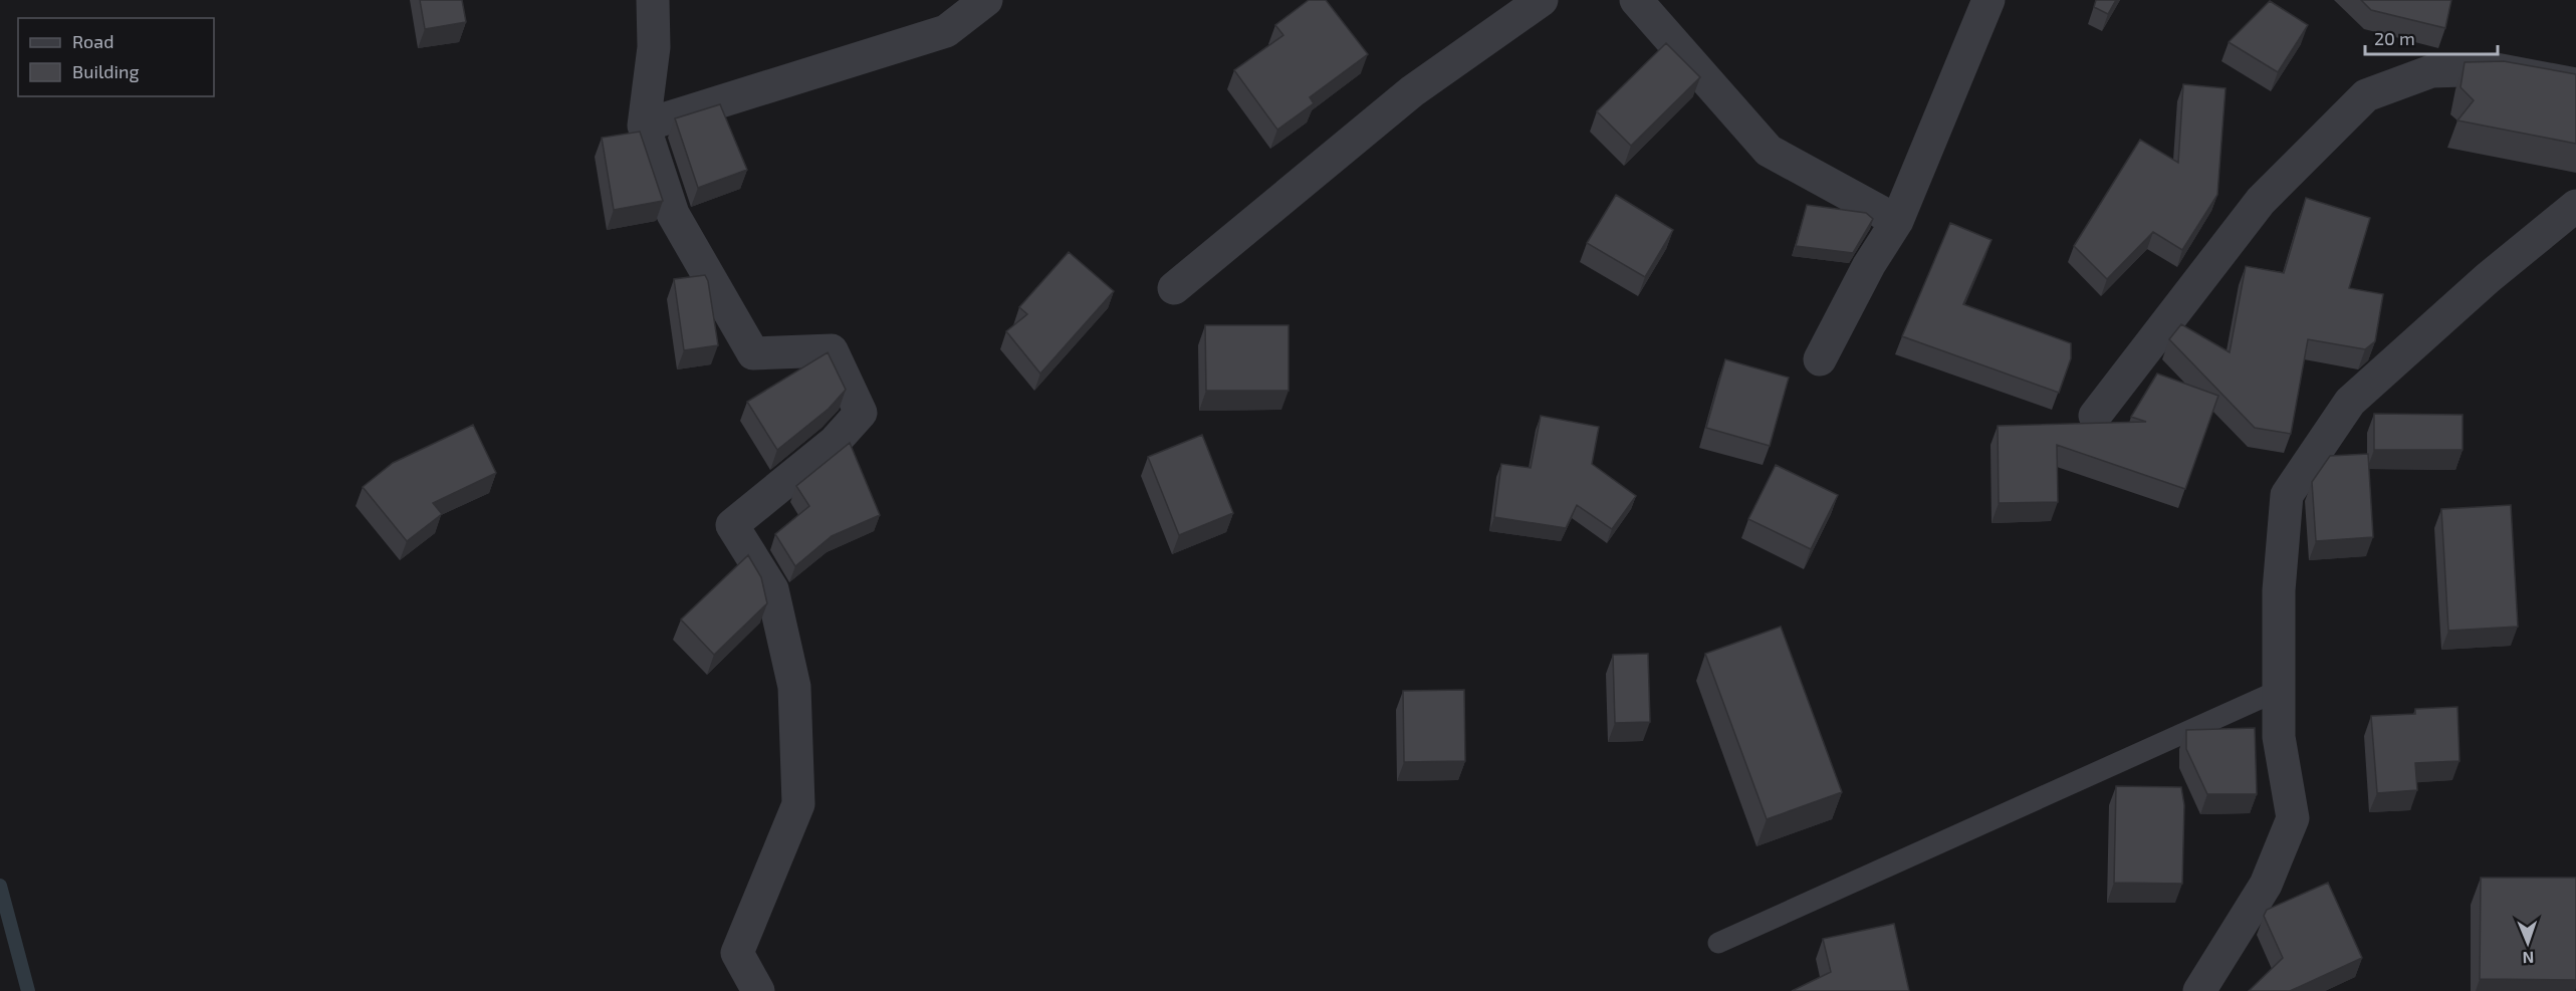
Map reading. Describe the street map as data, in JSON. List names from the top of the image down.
{
  "legend": ["Road", "Building"],
  "scale_bar": "20 m",
  "north": "bottom"
}
